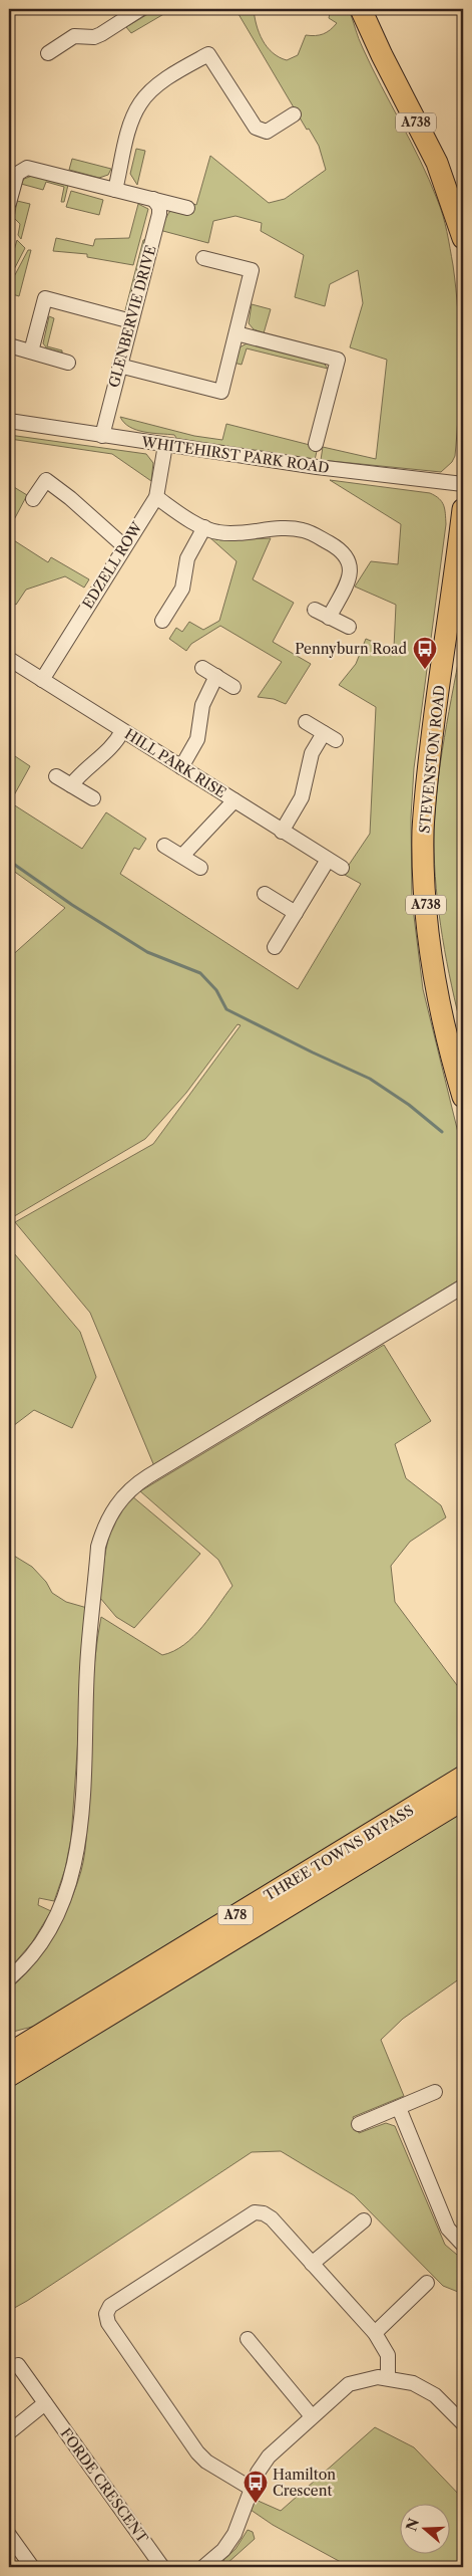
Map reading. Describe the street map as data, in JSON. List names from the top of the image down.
{
  "streets": {
    "highway": [
      "A738",
      "STEVENSTON ROAD",
      "THREE TOWNS BYPASS",
      "A78"
    ],
    "street": [
      "GLENBERVIE DRIVE",
      "WHITEHIRST PARK ROAD",
      "EDZELL ROW",
      "HILL PARK RISE",
      "FORDE CRESCENT"
    ]
  },
  "crossings": [
    ["GLENBERVIE DRIVE", "WHITEHIRST PARK ROAD"],
    ["WHITEHIRST PARK ROAD", "EDZELL ROW"],
    ["EDZELL ROW", "HILL PARK RISE"]
  ],
  "places": {
    "bus stop": ["Pennyburn Road", "Hamilton Crescent"]
  },
  "north": "left"
}
